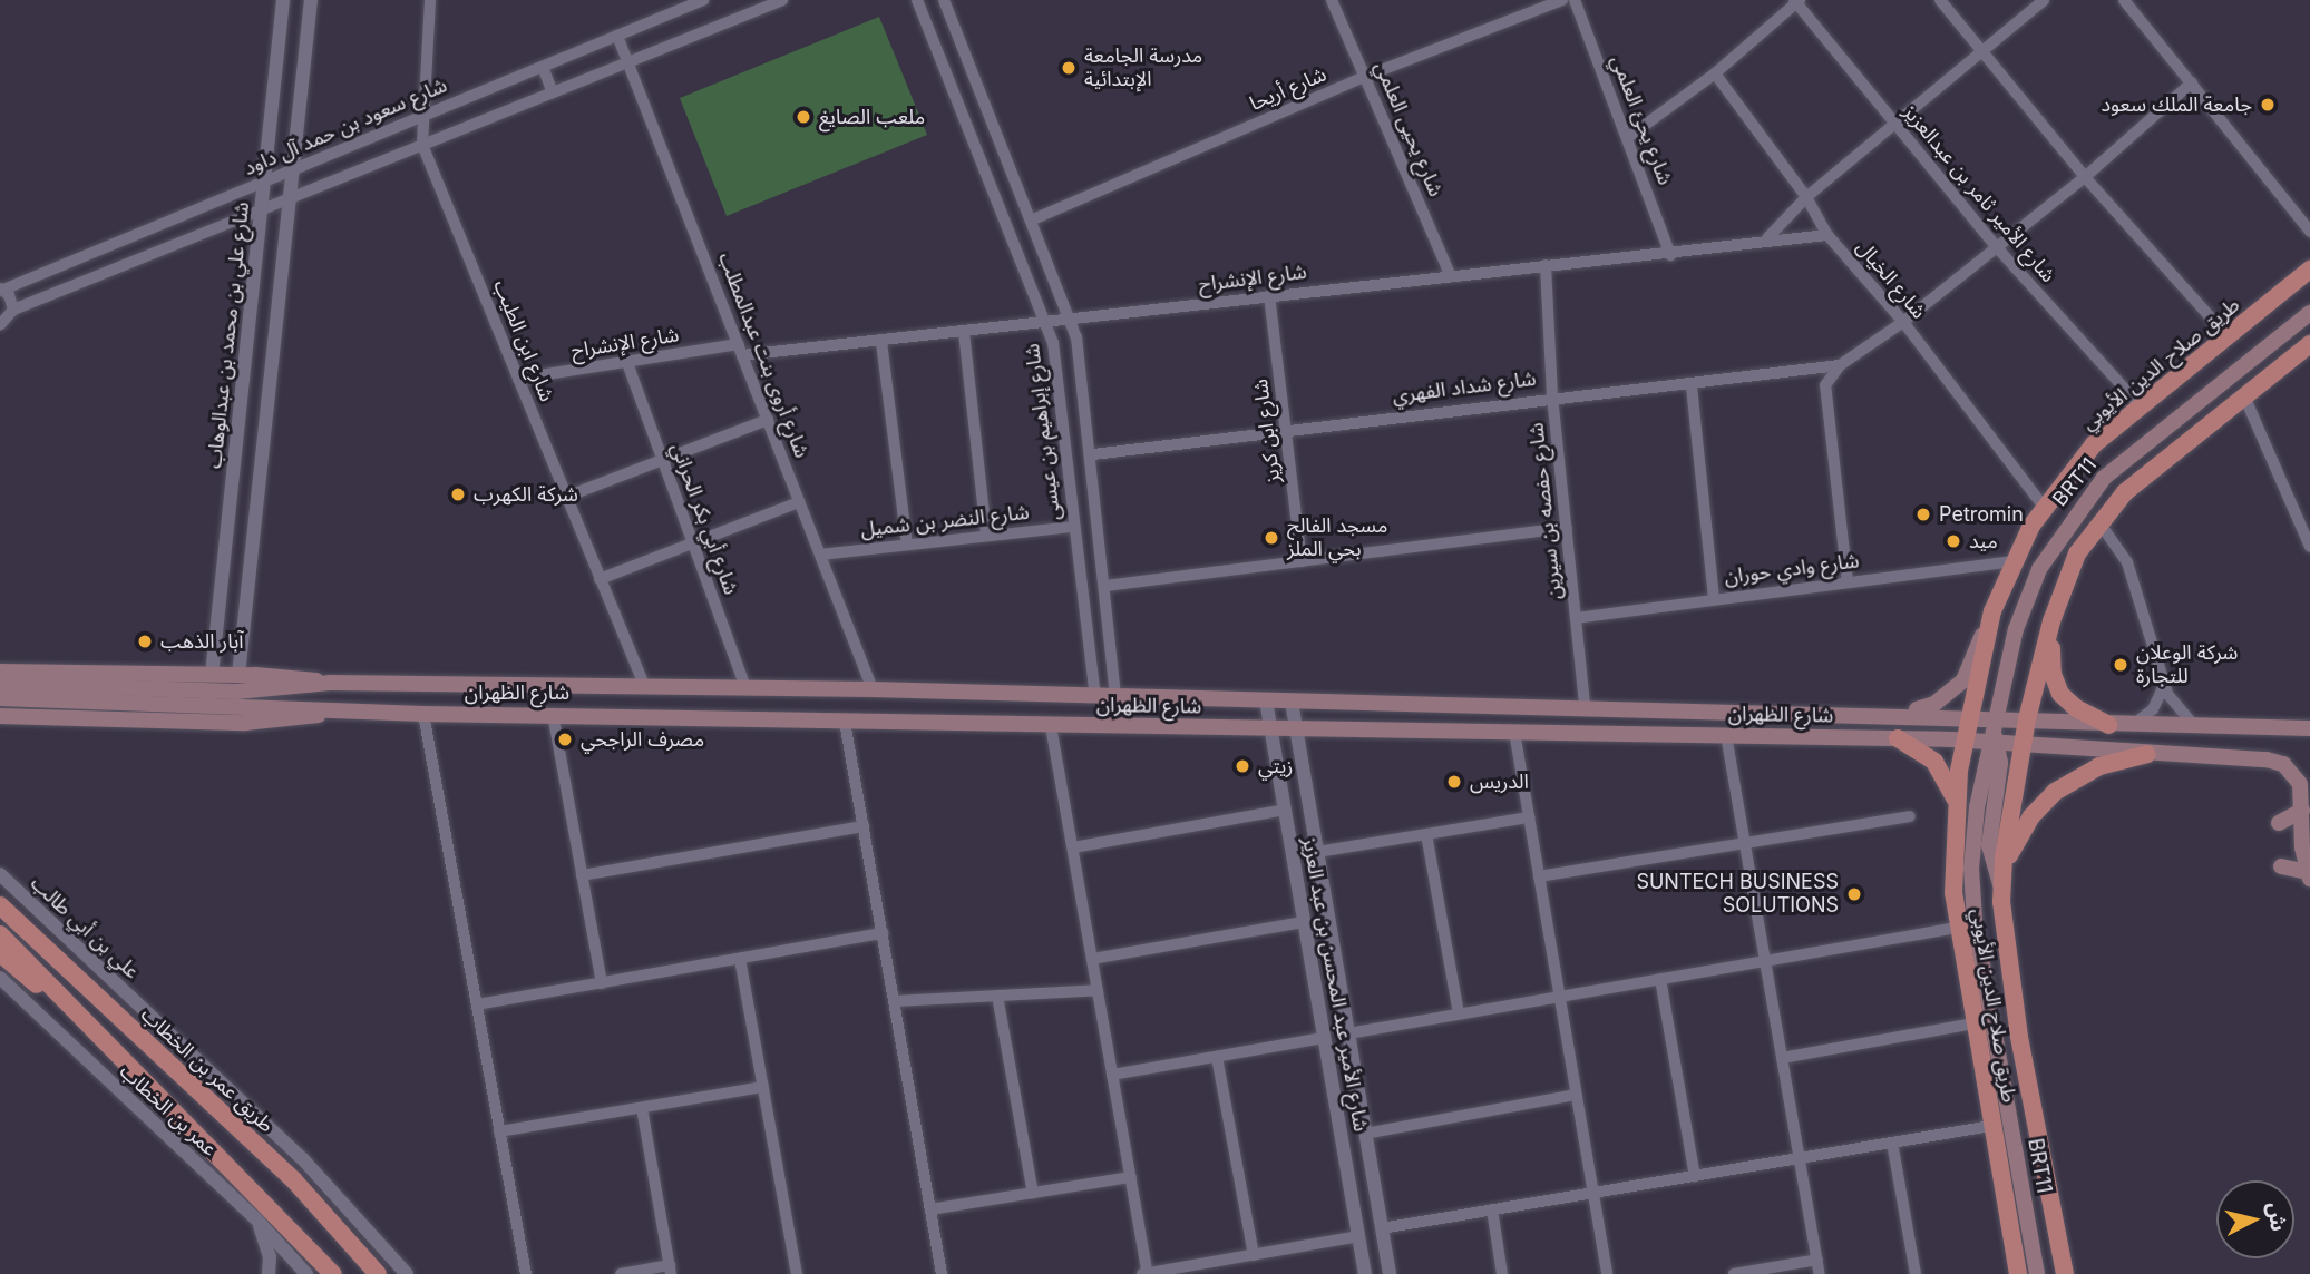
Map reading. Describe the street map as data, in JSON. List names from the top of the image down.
{
  "streets": {
    "main road": [
      "طريق صلاح الدين الأيوبي",
      "BRT11",
      "شارع الظهران",
      "طريق عمر بن الخطاب"
    ],
    "street": [
      "شارع أريحا",
      "شارع يحئ العلمي",
      "شارع سعود بن حمد آل داود",
      "شارع يحيى العلمي",
      "شارع الأمير ثامر بن عبدالعزيز",
      "شارع الإنشراح",
      "شارع الخيال",
      "شارع علي بن محمد بن عبدالوهاب",
      "شارع ابن الطيب",
      "شارع أروى بنت عبدالمطلب",
      "شارع شداد الفهري",
      "شارع ابن كريز",
      "شارع إبراهيم بن عيسى",
      "شارع حفصه بن سيرين",
      "شارع أبي بكر الحراني",
      "شارع النضر بن شميل",
      "شارع وادي حوران",
      "علي بن أبي طالب",
      "شارع الأمير عبد المحسن بن عبد العزيز",
      "عمر بن الخطاب"
    ]
  },
  "crossings": [
    ["شارع أريحا", "شارع يحيى العلمي"],
    ["شارع يحئ العلمي", "شارع الإنشراح"],
    ["شارع سعود بن حمد آل داود", "شارع علي بن محمد بن عبدالوهاب"],
    ["شارع سعود بن حمد آل داود", "شارع ابن الطيب"],
    ["شارع سعود بن حمد آل داود", "شارع أروى بنت عبدالمطلب"],
    ["شارع يحيى العلمي", "شارع الإنشراح"],
    ["شارع الأمير ثامر بن عبدالعزيز", "طريق صلاح الدين الأيوبي"],
    ["شارع الأمير ثامر بن عبدالعزيز", "شارع شداد الفهري"],
    ["شارع الإنشراح", "شارع الخيال"],
    ["شارع الإنشراح", "شارع ابن الطيب"],
    ["شارع الإنشراح", "شارع أروى بنت عبدالمطلب"],
    ["شارع الإنشراح", "شارع ابن كريز"],
    ["شارع الإنشراح", "شارع إبراهيم بن عيسى"],
    ["شارع الإنشراح", "شارع حفصه بن سيرين"],
    ["شارع الإنشراح", "شارع أبي بكر الحراني"],
    ["شارع الخيال", "طريق صلاح الدين الأيوبي"],
    ["شارع الخيال", "شارع شداد الفهري"],
    ["شارع ابن الطيب", "شارع الظهران"],
    ["شارع أروى بنت عبدالمطلب", "شارع النضر بن شميل"],
    ["شارع أروى بنت عبدالمطلب", "شارع الظهران"],
    ["طريق صلاح الدين الأيوبي", "شارع وادي حوران"],
    ["طريق صلاح الدين الأيوبي", "شارع الظهران"],
    ["شارع شداد الفهري", "شارع ابن كريز"],
    ["شارع شداد الفهري", "شارع حفصه بن سيرين"],
    ["شارع شداد الفهري", "شارع وادي حوران"],
    ["شارع إبراهيم بن عيسى", "شارع النضر بن شميل"],
    ["شارع إبراهيم بن عيسى", "شارع الظهران"],
    ["BRT11", "شارع الظهران"],
    ["شارع حفصه بن سيرين", "شارع وادي حوران"],
    ["شارع حفصه بن سيرين", "شارع الظهران"],
    ["شارع أبي بكر الحراني", "شارع الظهران"],
    ["شارع الظهران", "شارع الأمير عبد المحسن بن عبد العزيز"]
  ],
  "places": [
    "مدرسة الجامعة الإبتدائية",
    "جامعة الملك سعود",
    "ملعب الصايغ",
    "شركة الكهرب",
    "Petromin",
    "مسجد الفالح بحي الملز",
    "ميد",
    "آبار الذهب",
    "شركة الوعلان للتجارة",
    "مصرف الراجحي",
    "زيتي",
    "الدريس",
    "SUNTECH BUSINESS SOLUTIONS"
  ],
  "north": "right"
}
